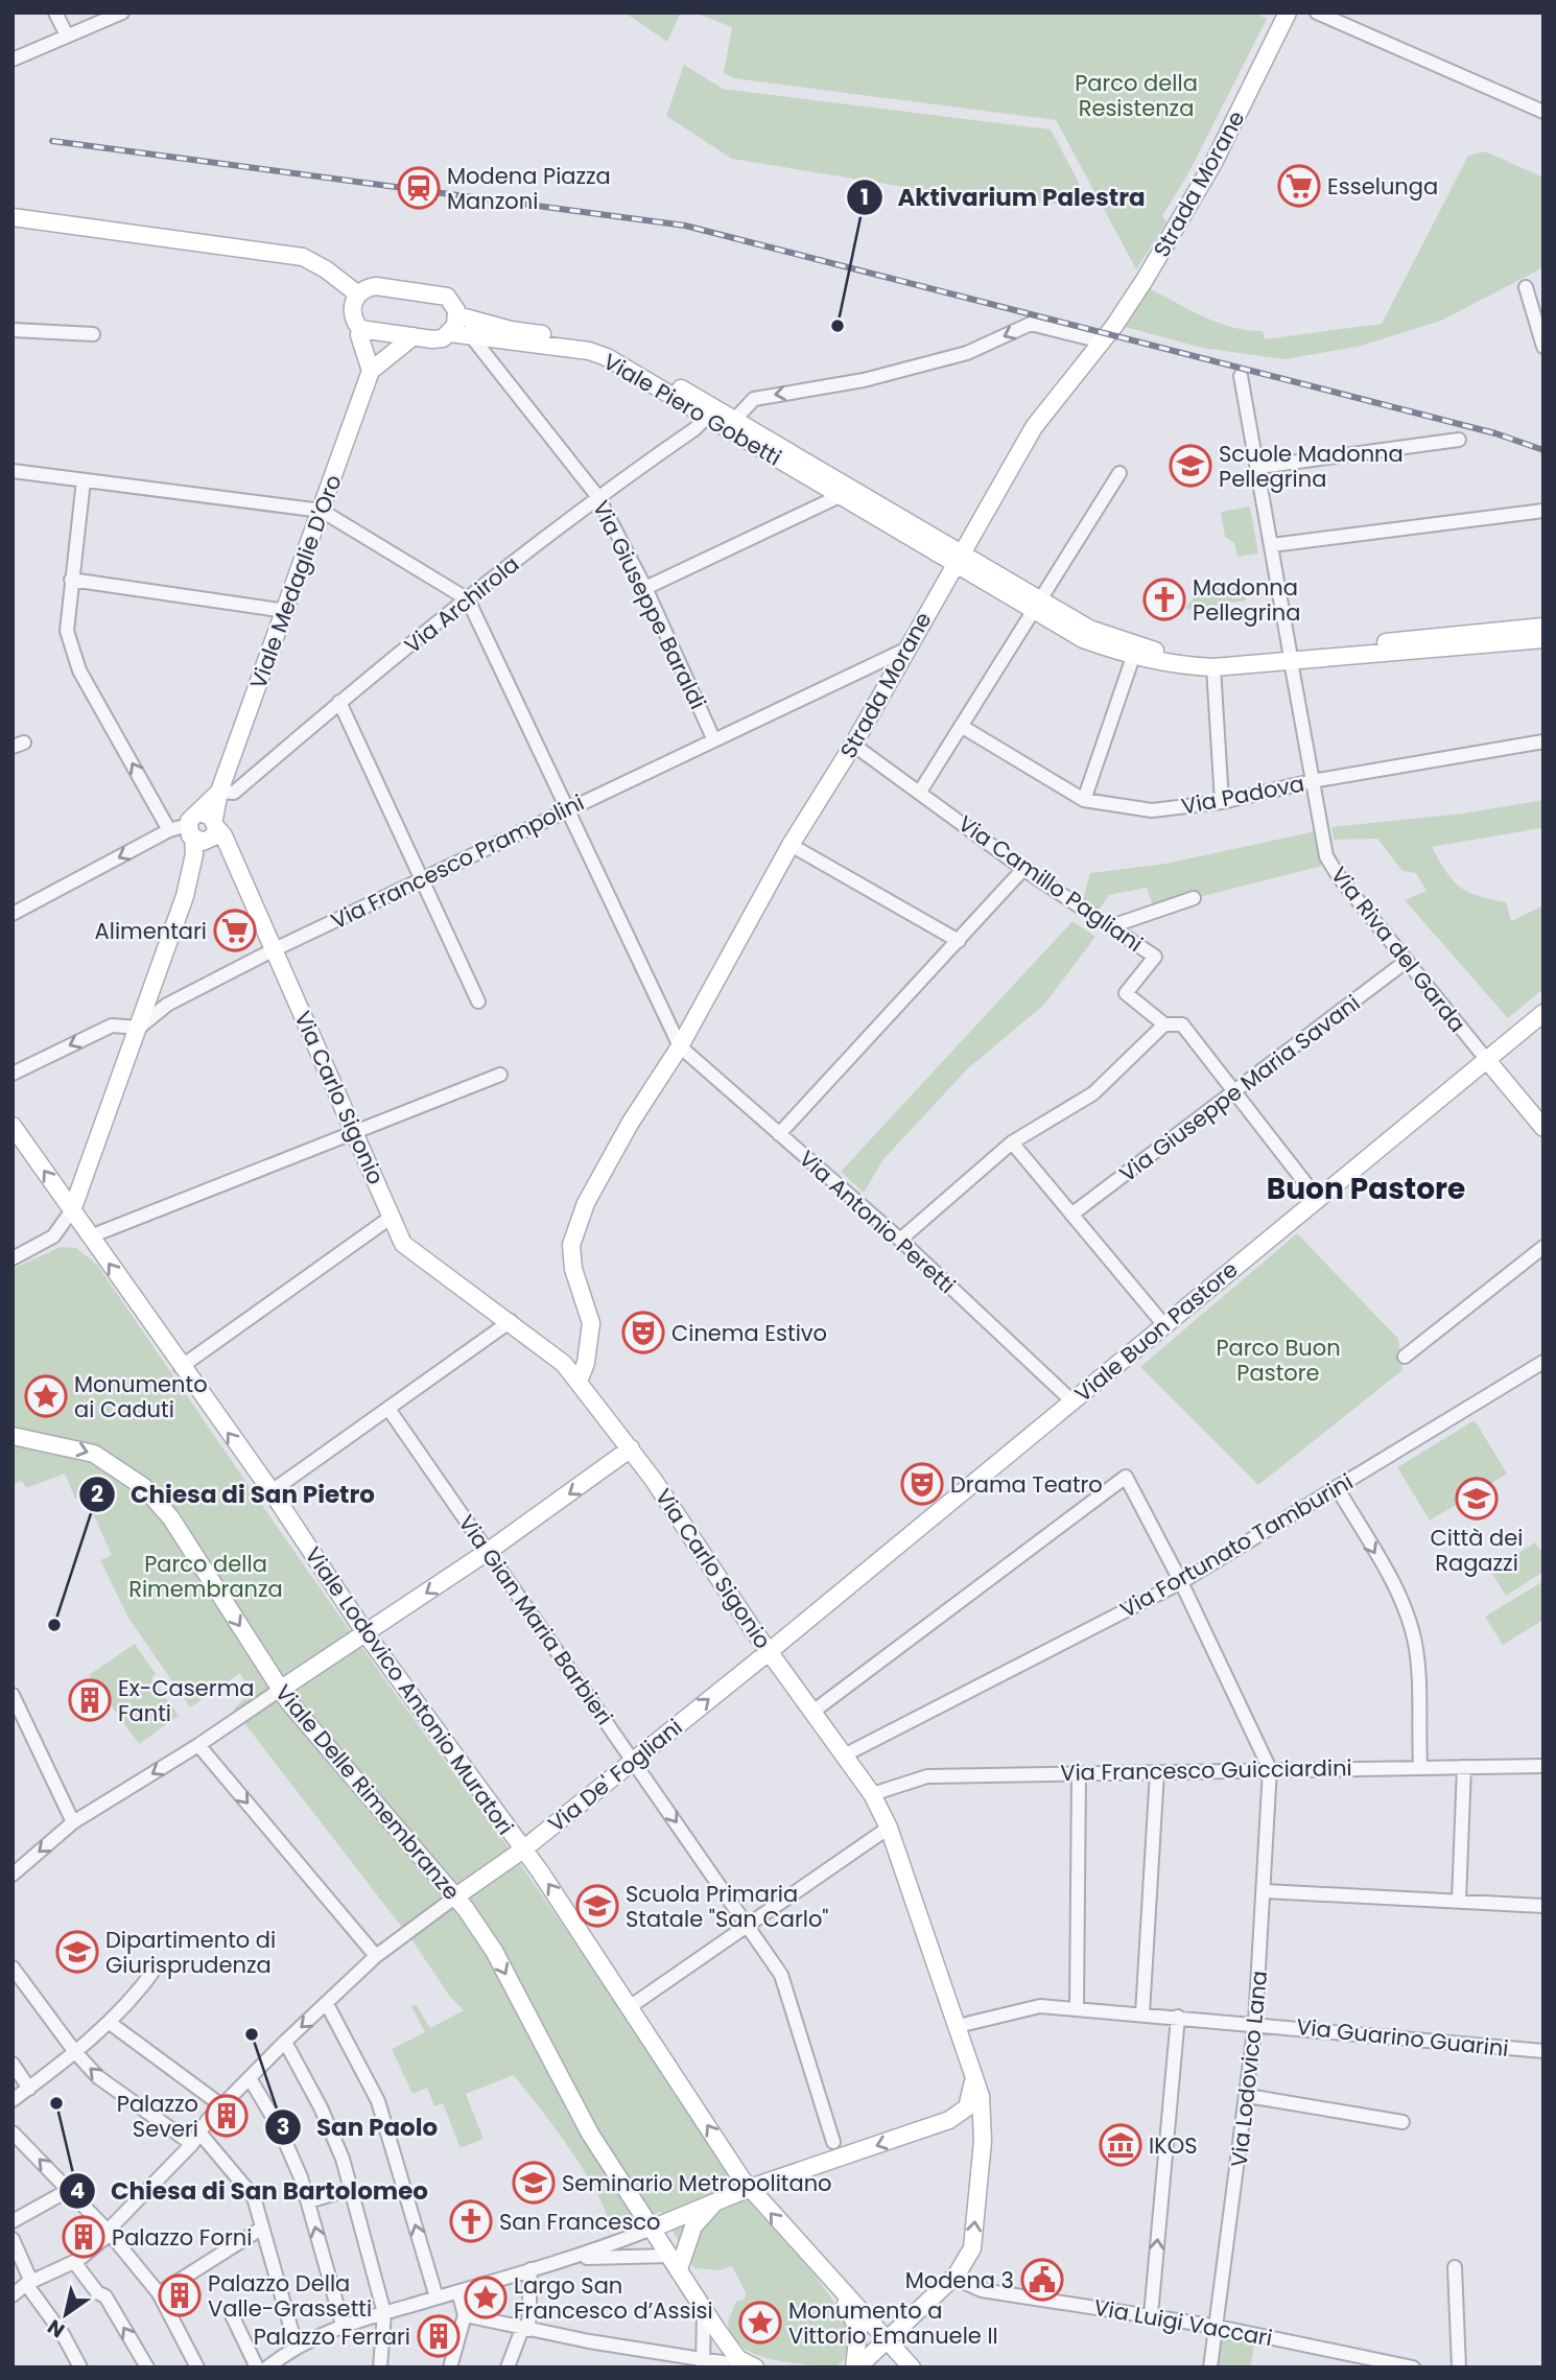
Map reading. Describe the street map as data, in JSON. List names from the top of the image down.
{
  "streets": {
    "street": [
      "Strada Morane",
      "Viale Piero Gobetti",
      "Viale Medaglie D'Oro",
      "Via Archirola",
      "Via Giuseppe Baraldi",
      "Via Padova",
      "Via Francesco Prampolini",
      "Via Camillo Pagliani",
      "Via Riva del Garda",
      "Via Giuseppe Maria Savani",
      "Via Carlo Sigonio",
      "Via Antonio Peretti",
      "Viale Buon Pastore",
      "Via Fortunato Tamburini",
      "Via Gian Maria Barbieri",
      "Viale Lodovico Antonio Muratori",
      "Via Francesco Guicciardini",
      "Via De' Fogliani",
      "Viale Delle Rimembranze",
      "Via Guarino Guarini",
      "Via Lodovico Lana",
      "Via Luigi Vaccari"
    ]
  },
  "crossings": [
    ["Strada Morane", "Viale Piero Gobetti"],
    ["Strada Morane", "Via Francesco Prampolini"],
    ["Strada Morane", "Via Camillo Pagliani"],
    ["Strada Morane", "Via Carlo Sigonio"],
    ["Strada Morane", "Via Antonio Peretti"],
    ["Viale Piero Gobetti", "Via Archirola"],
    ["Viale Piero Gobetti", "Via Giuseppe Baraldi"],
    ["Viale Piero Gobetti", "Via Riva del Garda"],
    ["Viale Medaglie D'Oro", "Via Archirola"],
    ["Viale Medaglie D'Oro", "Via Francesco Prampolini"],
    ["Viale Medaglie D'Oro", "Via Carlo Sigonio"],
    ["Viale Medaglie D'Oro", "Viale Lodovico Antonio Muratori"],
    ["Via Archirola", "Via Giuseppe Baraldi"],
    ["Via Giuseppe Baraldi", "Via Francesco Prampolini"],
    ["Via Padova", "Via Riva del Garda"],
    ["Via Francesco Prampolini", "Via Carlo Sigonio"],
    ["Via Camillo Pagliani", "Via Giuseppe Maria Savani"],
    ["Via Camillo Pagliani", "Viale Buon Pastore"],
    ["Via Riva del Garda", "Via Giuseppe Maria Savani"],
    ["Via Riva del Garda", "Viale Buon Pastore"],
    ["Via Carlo Sigonio", "Viale Buon Pastore"],
    ["Via Carlo Sigonio", "Via Fortunato Tamburini"],
    ["Via Carlo Sigonio", "Via Francesco Guicciardini"],
    ["Via Carlo Sigonio", "Via De' Fogliani"],
    ["Via Carlo Sigonio", "Via Guarino Guarini"],
    ["Via Carlo Sigonio", "Via Luigi Vaccari"],
    ["Via Antonio Peretti", "Viale Buon Pastore"],
    ["Viale Buon Pastore", "Via De' Fogliani"],
    ["Via Gian Maria Barbieri", "Via De' Fogliani"],
    ["Viale Lodovico Antonio Muratori", "Via De' Fogliani"],
    ["Via Francesco Guicciardini", "Via Lodovico Lana"],
    ["Via De' Fogliani", "Viale Delle Rimembranze"],
    ["Via Guarino Guarini", "Via Lodovico Lana"],
    ["Via Lodovico Lana", "Via Luigi Vaccari"]
  ],
  "one_way": ["Viale Lodovico Antonio Muratori", "Via De' Fogliani", "Viale Delle Rimembranze"],
  "districts": ["Buon Pastore"],
  "parks": ["Parco della Resistenza", "Parco Buon Pastore", "Parco della Rimembranza"],
  "places": {
    "supermarket": ["Esselunga", "Alimentari"],
    "station": ["Modena Piazza Manzoni"],
    "other": [
      "Aktivarium Palestra",
      "Chiesa di San Pietro",
      "San Paolo",
      "Chiesa di San Bartolomeo"
    ],
    "school or university": [
      "Scuole Madonna Pellegrina",
      "Città dei Ragazzi",
      "Scuola Primaria Statale \"San Carlo\"",
      "Dipartimento di Giurisprudenza",
      "Seminario Metropolitano"
    ],
    "church": ["Madonna Pellegrina", "San Francesco"],
    "theatre": ["Cinema Estivo", "Drama Teatro"],
    "place": ["Monumento ai Caduti", "Largo San Francesco d’Assisi", "Monumento a Vittorio Emanuele II"],
    "building": [
      "Ex-Caserma Fanti",
      "Palazzo Severi",
      "Palazzo Forni",
      "Palazzo Della Valle-Grassetti",
      "Palazzo Ferrari"
    ],
    "museum": ["IKOS"],
    "public building": ["Modena 3"]
  },
  "north": "bottom left"
}
